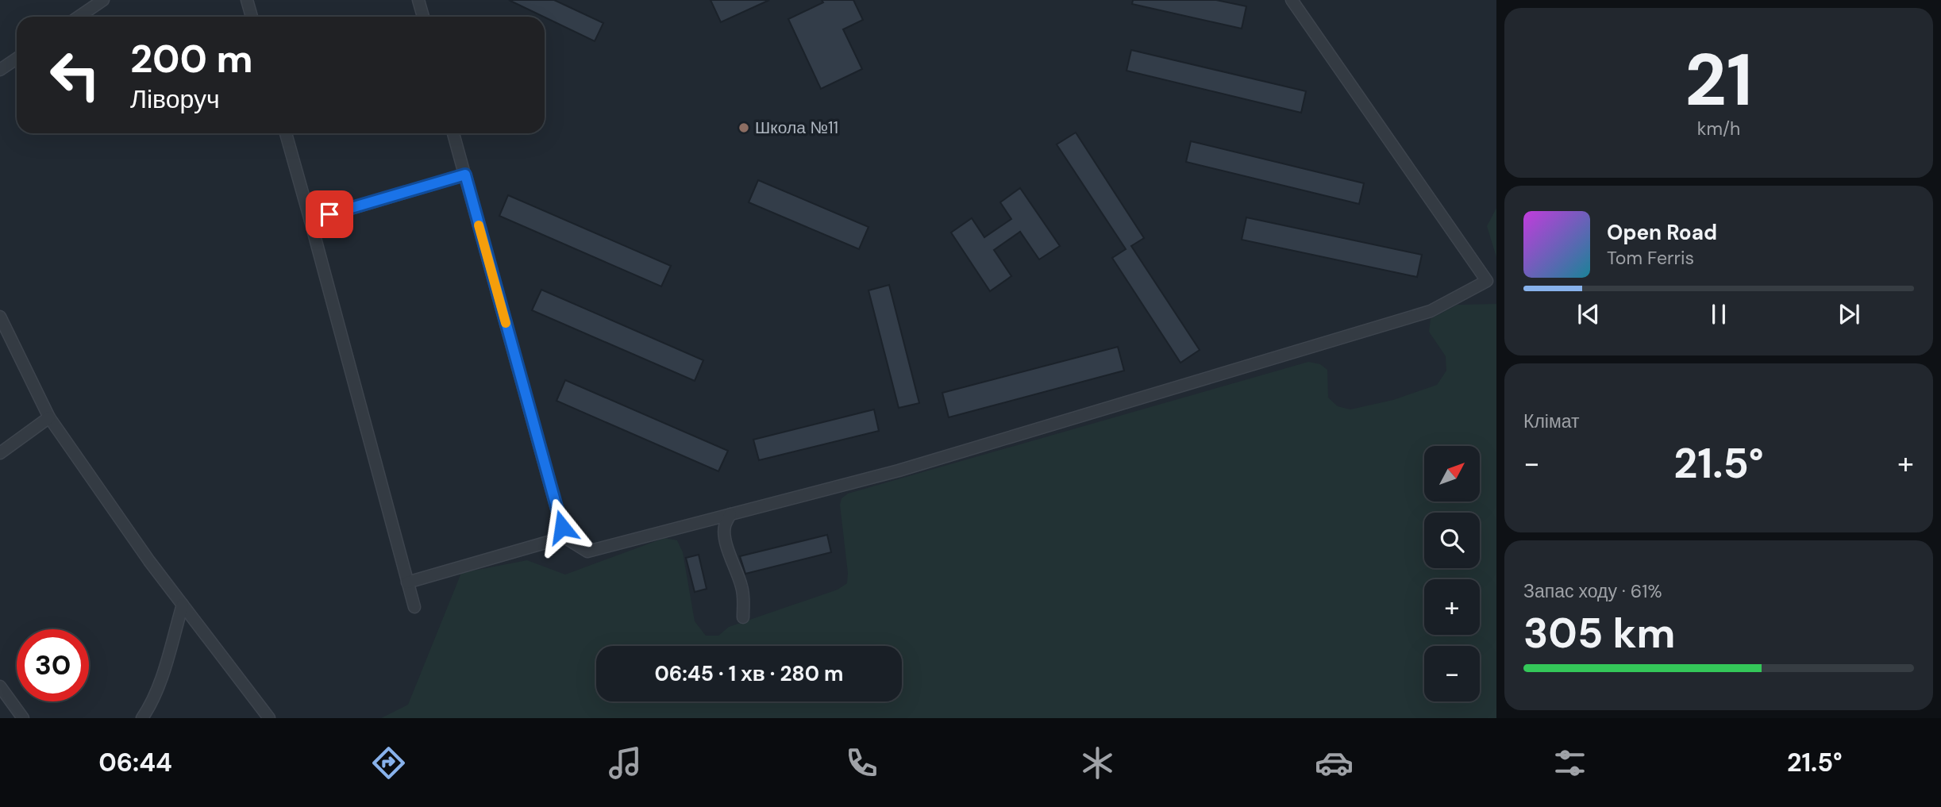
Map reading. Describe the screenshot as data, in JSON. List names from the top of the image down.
{
  "places": ["Школа №11"],
  "north": "top right",
  "page": {
    "tile": [
      ["21", "km/h"],
      "Клімат",
      ["Запас ходу · 61%", "305 km"]
    ],
    "turn": ["200 m", "Ліворуч"],
    "song": ["Open Road", "Tom Ferris"],
    "heat": ["−", "21.5°", "+"],
    "map_buttons": ["+", "−"],
    "limit": "30",
    "trip": "06:45 · 1 хв · 280 m",
    "tabs": ["06:44", "21.5°"]
  }
}
